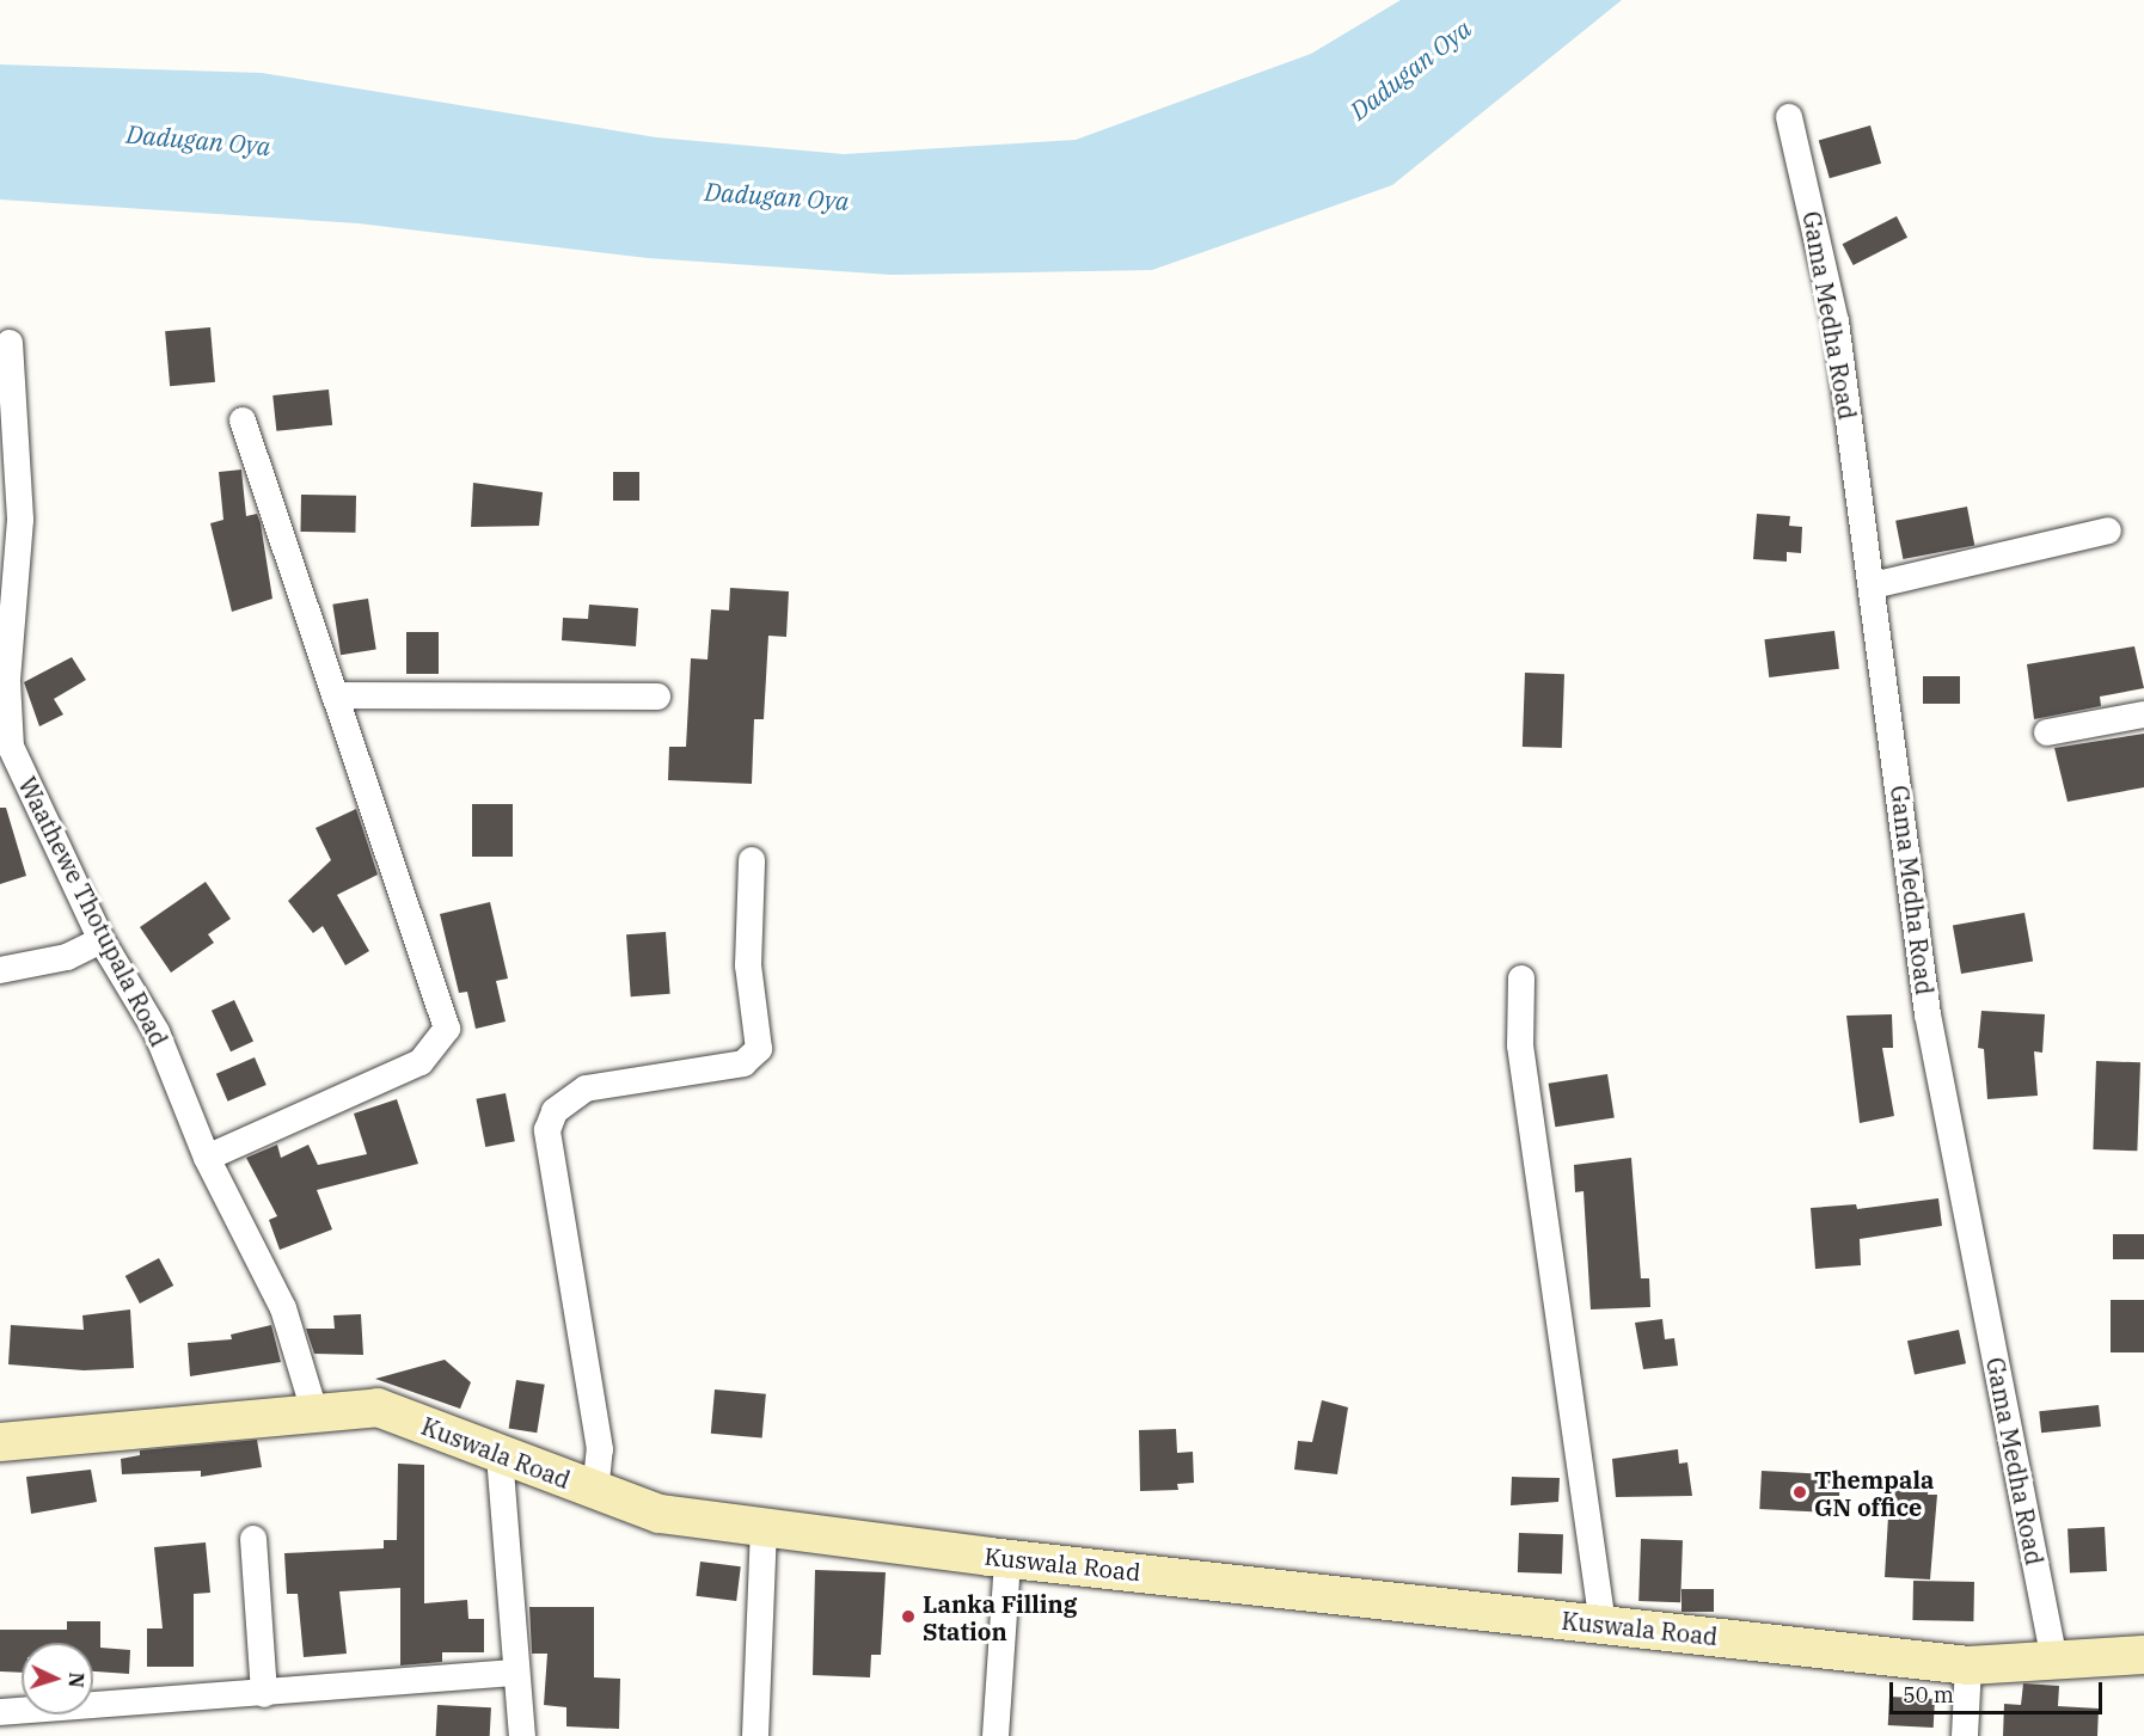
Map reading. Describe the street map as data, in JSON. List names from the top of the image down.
{
  "streets": {
    "street": ["Gama Medha Road", "Waathewe Thotupala Road", "Kuswala Road"]
  },
  "crossings": [
    ["Gama Medha Road", "Kuswala Road"],
    ["Waathewe Thotupala Road", "Kuswala Road"]
  ],
  "water": ["Dadugan Oya"],
  "places": ["Thempala GN office", "Lanka Filling Station"],
  "scale_bar": "50 m",
  "north": "right"
}
